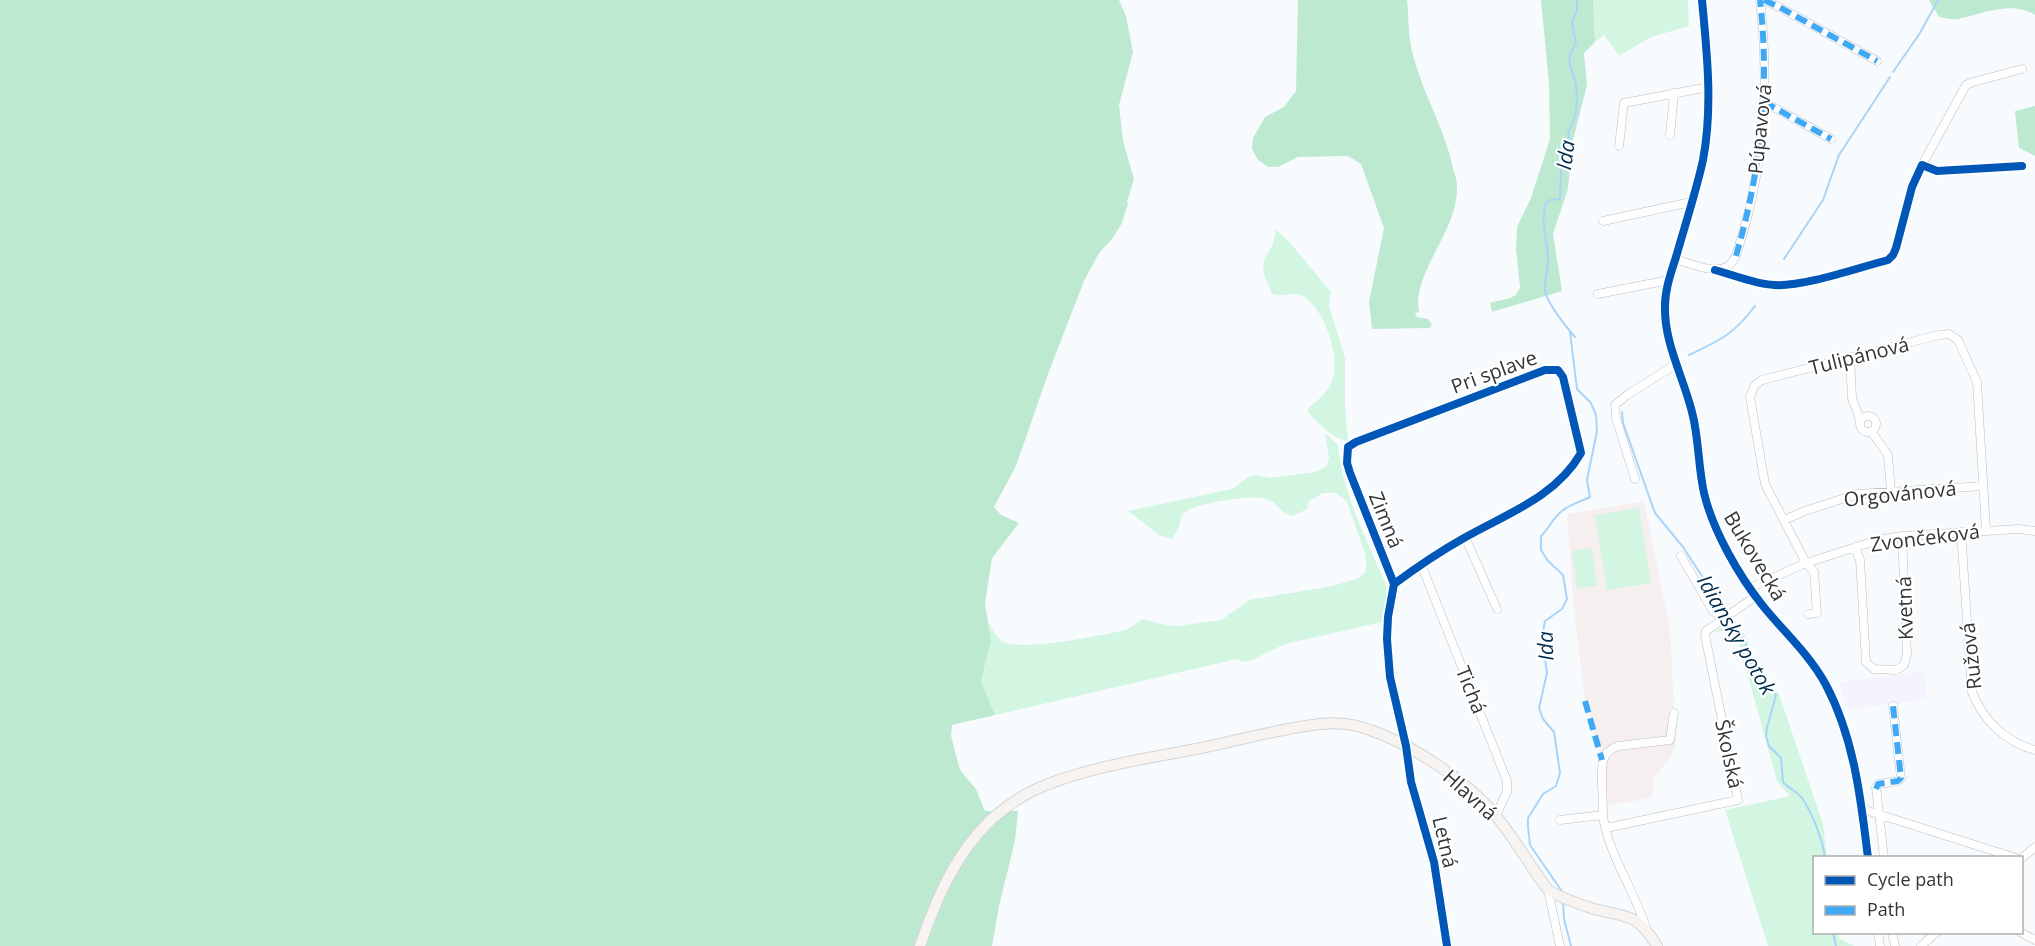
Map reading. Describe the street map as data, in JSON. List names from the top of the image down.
{
  "streets": {
    "main road": ["Hlavná"],
    "street": [
      "Púpavová",
      "Tulipánová",
      "Pri splave",
      "Orgovánová",
      "Zimná",
      "Zvončeková",
      "Bukovecká",
      "Kvetná",
      "Ružová",
      "Tichá",
      "Školská",
      "Letná"
    ]
  },
  "crossings": [
    ["Tulipánová", "Orgovánová"],
    ["Tulipánová", "Zvončeková"],
    ["Pri splave", "Zimná"],
    ["Pri splave", "Tichá"],
    ["Zvončeková", "Bukovecká"],
    ["Zvončeková", "Kvetná"],
    ["Zvončeková", "Ružová"],
    ["Bukovecká", "Školská"],
    ["Tichá", "Hlavná"],
    ["Hlavná", "Letná"]
  ],
  "water": ["Ida", "Idiansky potok"],
  "legend": ["Cycle path", "Path"]
}
